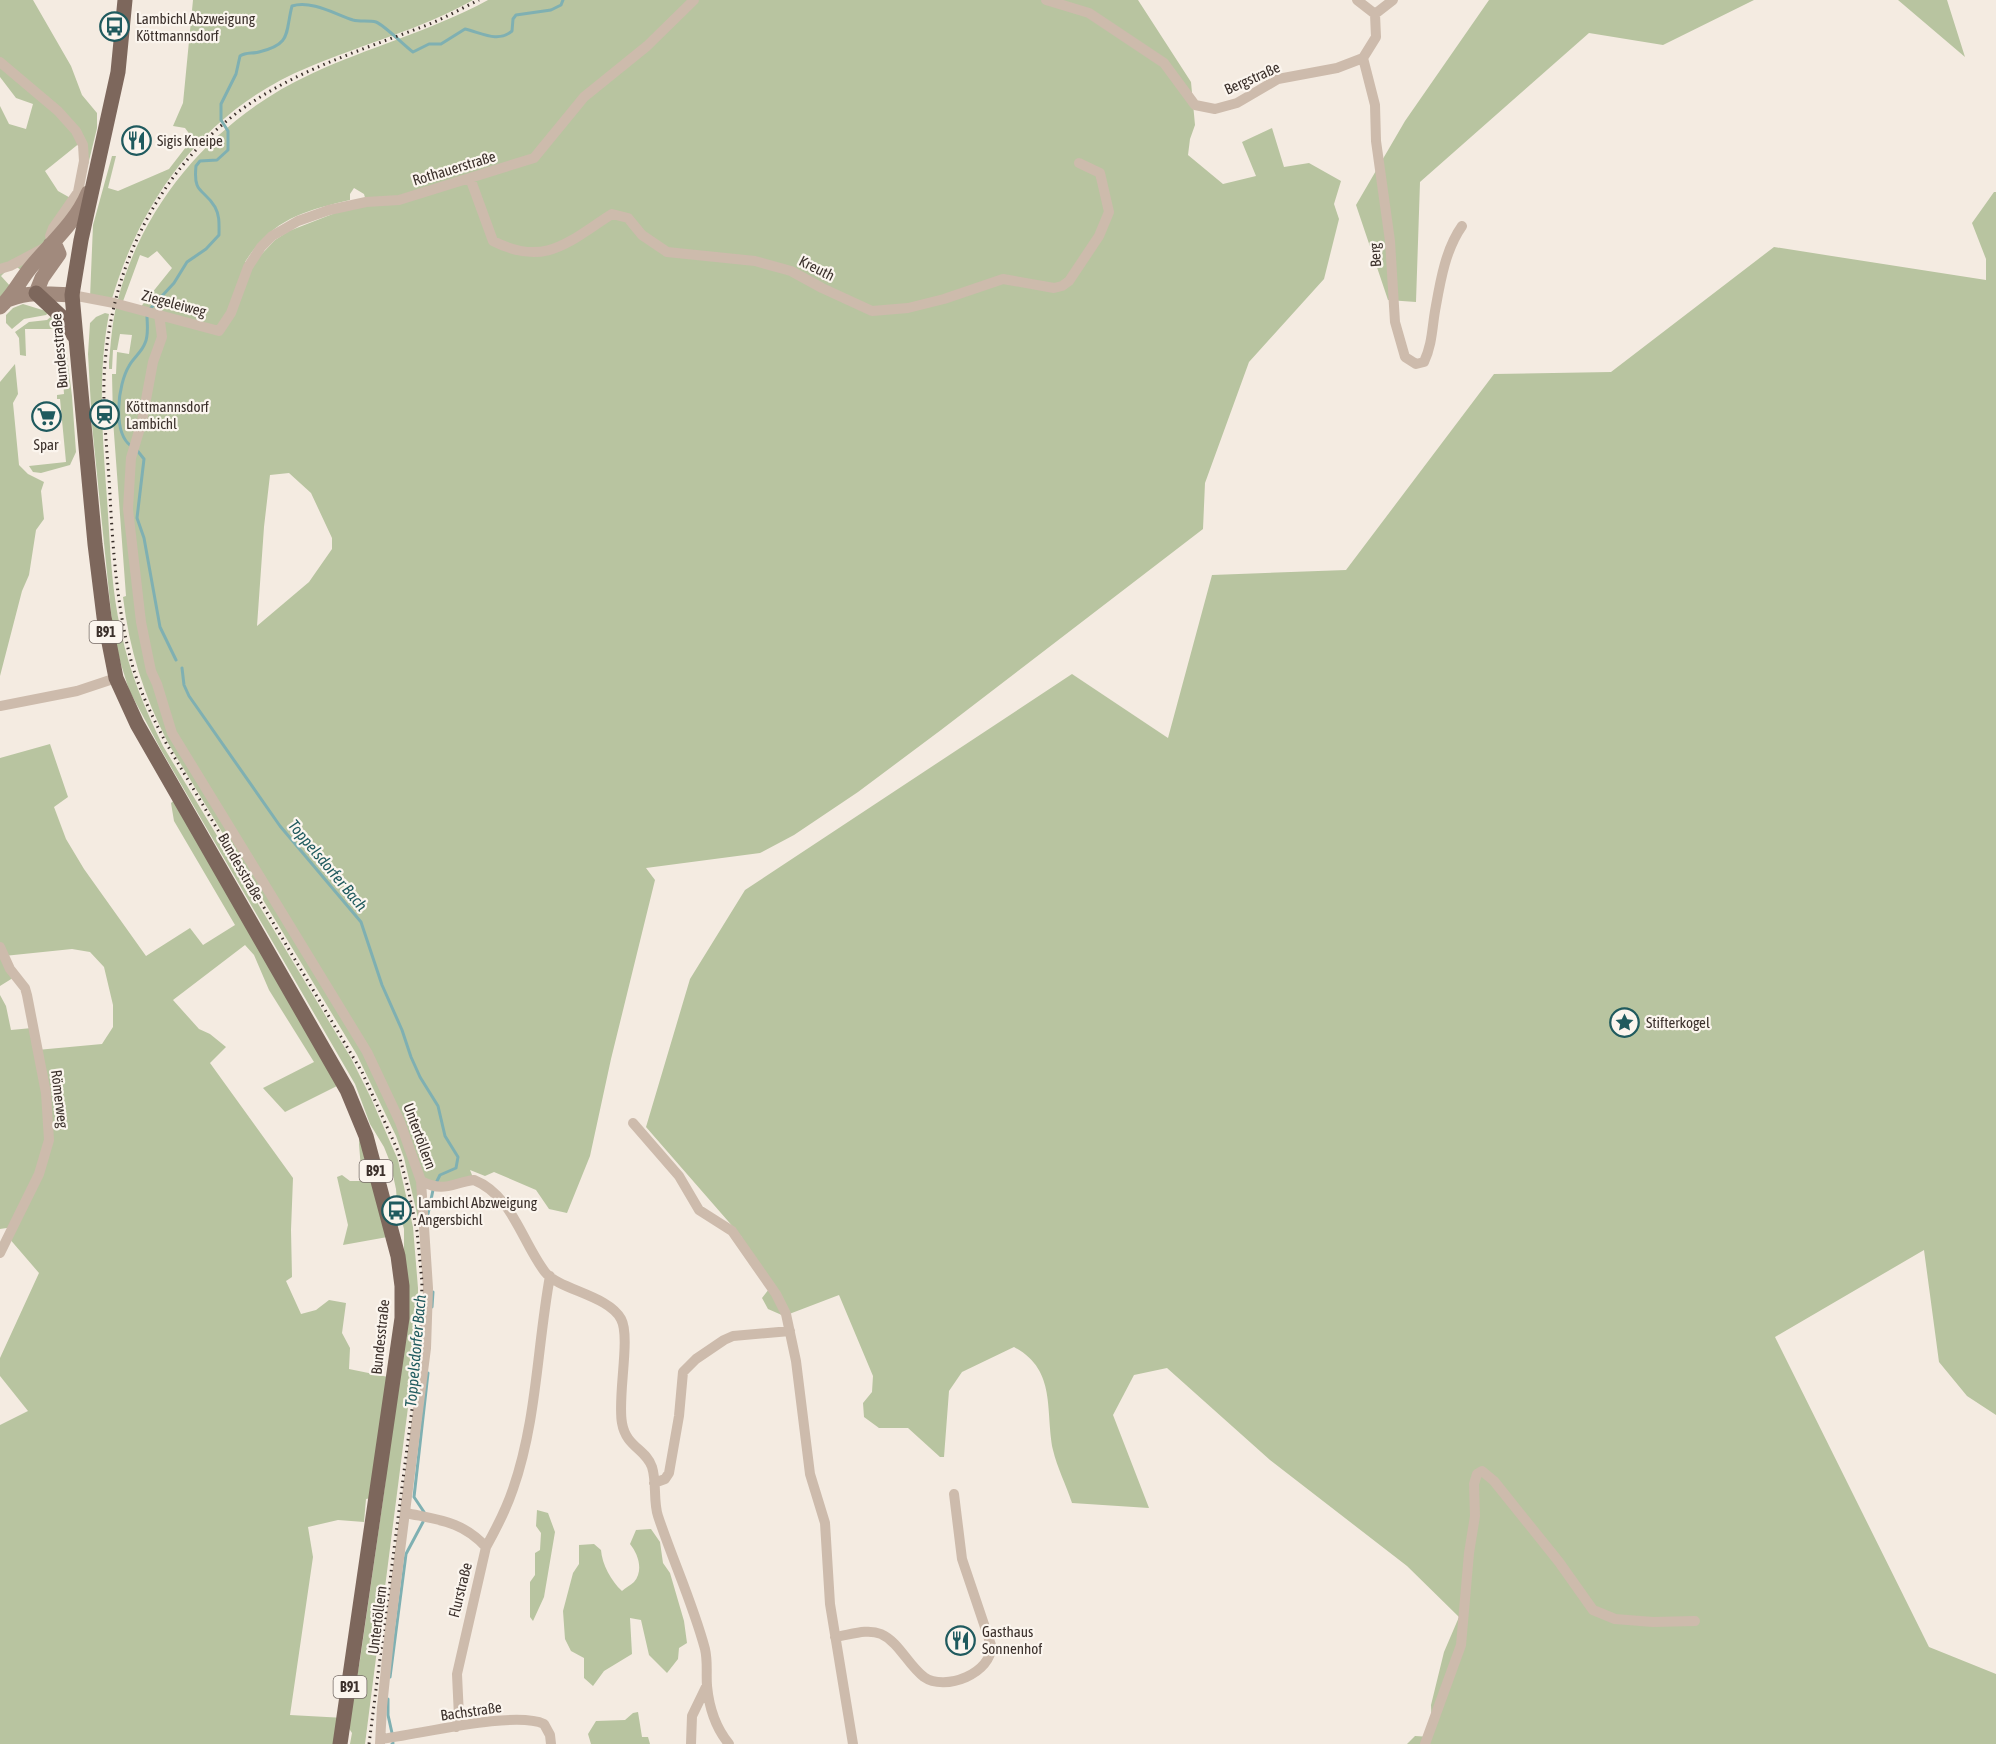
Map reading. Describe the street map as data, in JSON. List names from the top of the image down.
{
  "streets": {
    "main road": ["Bundesstraße", "B91"],
    "street": [
      "Bergstraße",
      "Rothauerstraße",
      "Berg",
      "Kreuth",
      "Ziegeleiweg",
      "Römerweg",
      "Untertöllern",
      "Flurstraße",
      "Bachstraße"
    ]
  },
  "crossings": [
    ["Bergstraße", "Berg"],
    ["Rothauerstraße", "Kreuth"],
    ["Rothauerstraße", "Ziegeleiweg"],
    ["Ziegeleiweg", "Bundesstraße"],
    ["Ziegeleiweg", "Untertöllern"],
    ["Untertöllern", "Flurstraße"],
    ["Untertöllern", "Bachstraße"],
    ["Flurstraße", "Bachstraße"]
  ],
  "water": ["Toppelsdorfer Bach"],
  "places": {
    "bus stop": ["Lambichl Abzweigung Köttmannsdorf", "Lambichl Abzweigung Angersbichl"],
    "restaurant": ["Sigis Kneipe", "Gasthaus Sonnenhof"],
    "station": ["Köttmannsdorf Lambichl"],
    "supermarket": ["Spar"],
    "place": ["Stifterkogel"]
  }
}
